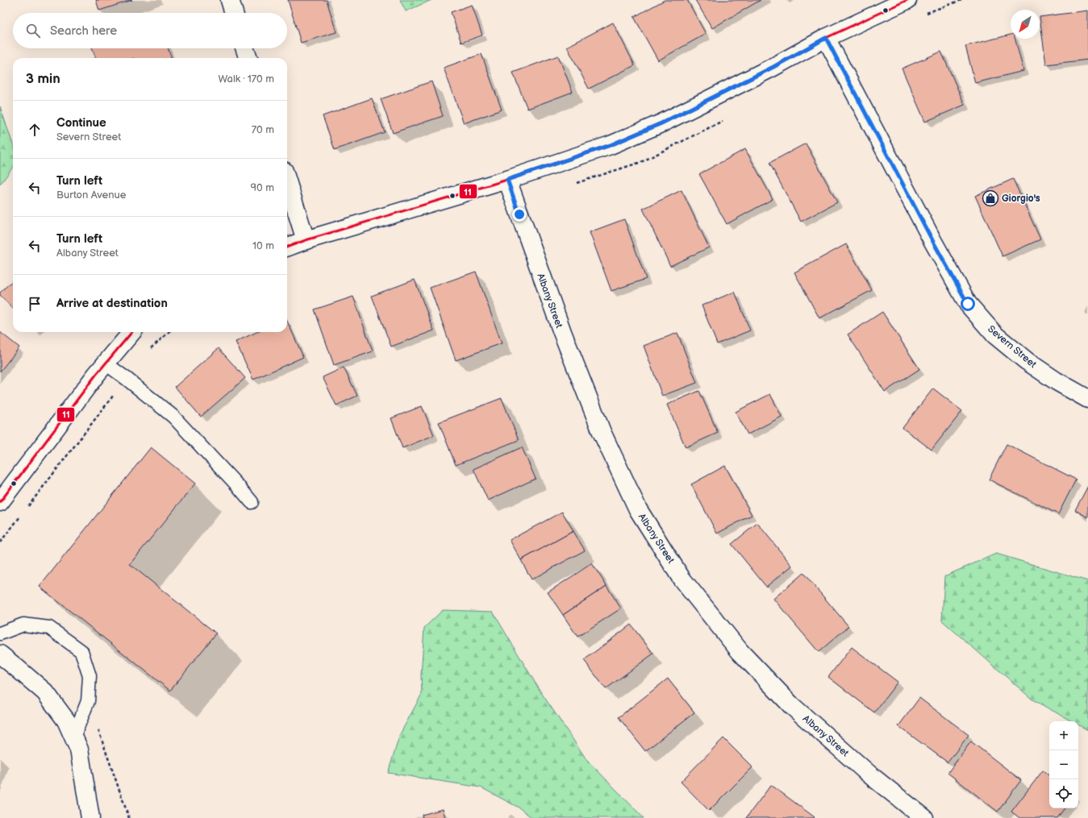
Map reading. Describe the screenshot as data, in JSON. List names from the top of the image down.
{
  "streets": {
    "street": ["Albany Street", "Severn Street"]
  },
  "places": {
    "shop": ["Giorgio's"]
  },
  "lines": ["transit line 11"],
  "north": "bottom left",
  "page": {
    "search": "Search here",
    "heading": ["3 min", "Walk · 170 m"],
    "list": [
      ["Continue", "Severn Street", "70 m"],
      ["Turn left", "Burton Avenue", "90 m"],
      ["Turn left", "Albany Street", "10 m"],
      "Arrive at destination"
    ],
    "map_buttons": ["+", "−"]
  }
}
